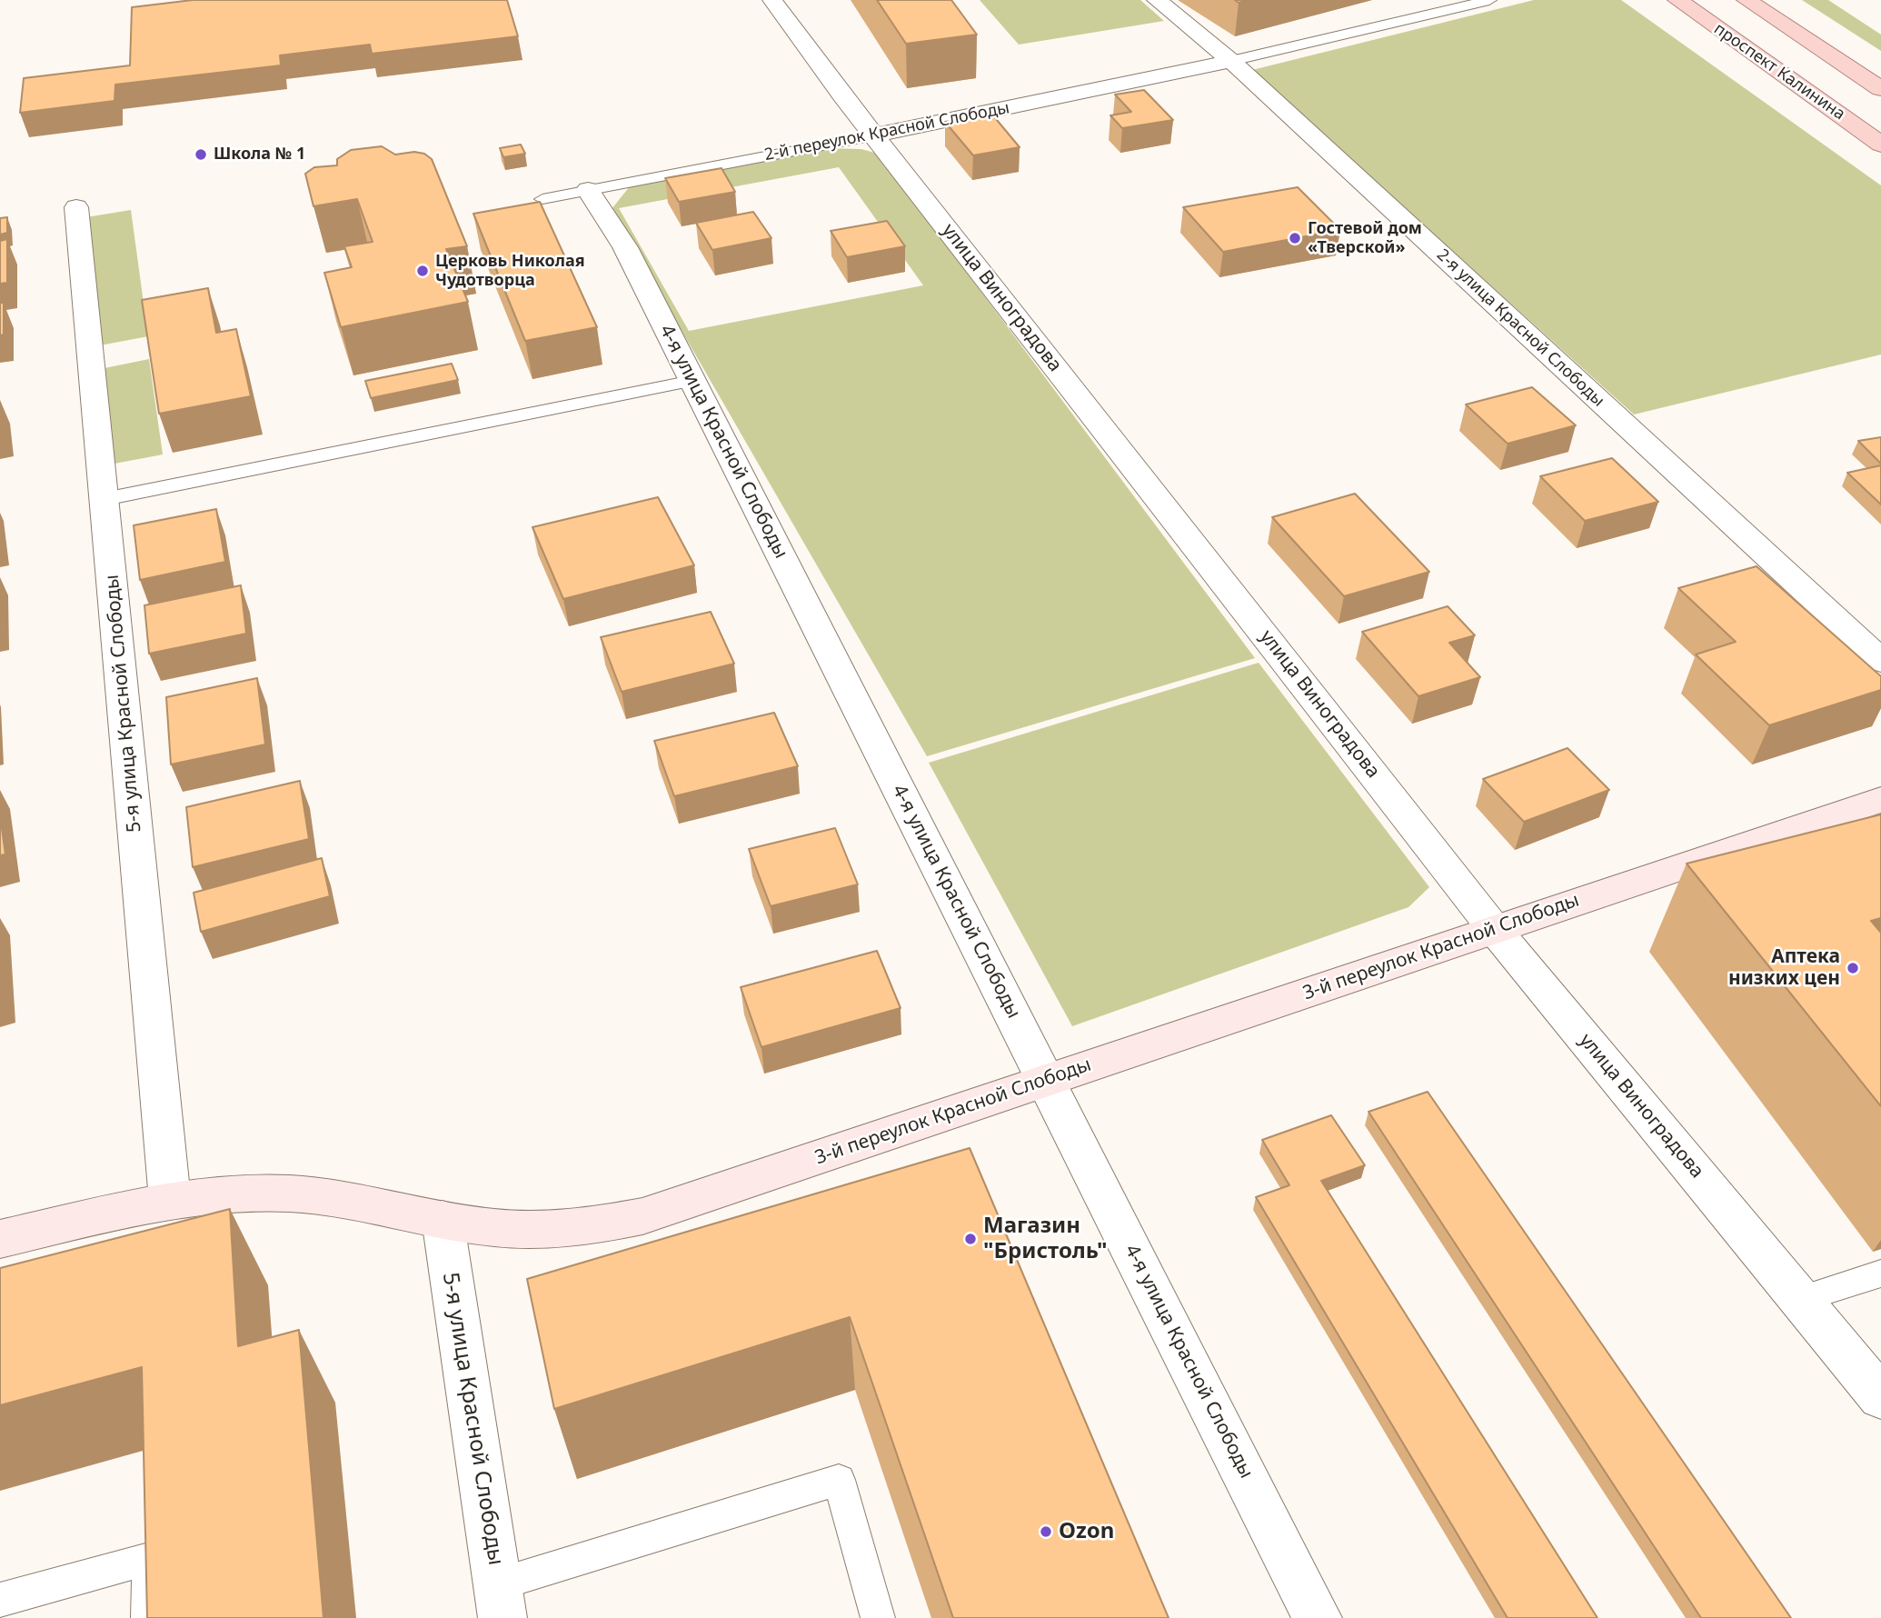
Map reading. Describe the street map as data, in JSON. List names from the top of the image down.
{
  "streets": {
    "main road": ["проспект Калинина"],
    "street": [
      "2-й переулок Красной Слободы",
      "улица Виноградова",
      "2-я улица Красной Слободы",
      "4-я улица Красной Слободы",
      "5-я улица Красной Слободы",
      "3-й переулок Красной Слободы"
    ]
  },
  "crossings": [
    ["2-й переулок Красной Слободы", "улица Виноградова"],
    ["2-й переулок Красной Слободы", "2-я улица Красной Слободы"],
    ["2-й переулок Красной Слободы", "4-я улица Красной Слободы"],
    ["улица Виноградова", "3-й переулок Красной Слободы"],
    ["4-я улица Красной Слободы", "3-й переулок Красной Слободы"],
    ["5-я улица Красной Слободы", "3-й переулок Красной Слободы"]
  ],
  "places": [
    "Школа № 1",
    "Гостевой дом «Тверской»",
    "Церковь Николая Чудотворца",
    "Аптека низких цен",
    "Магазин \"Бристоль\"",
    "Ozon"
  ]
}
